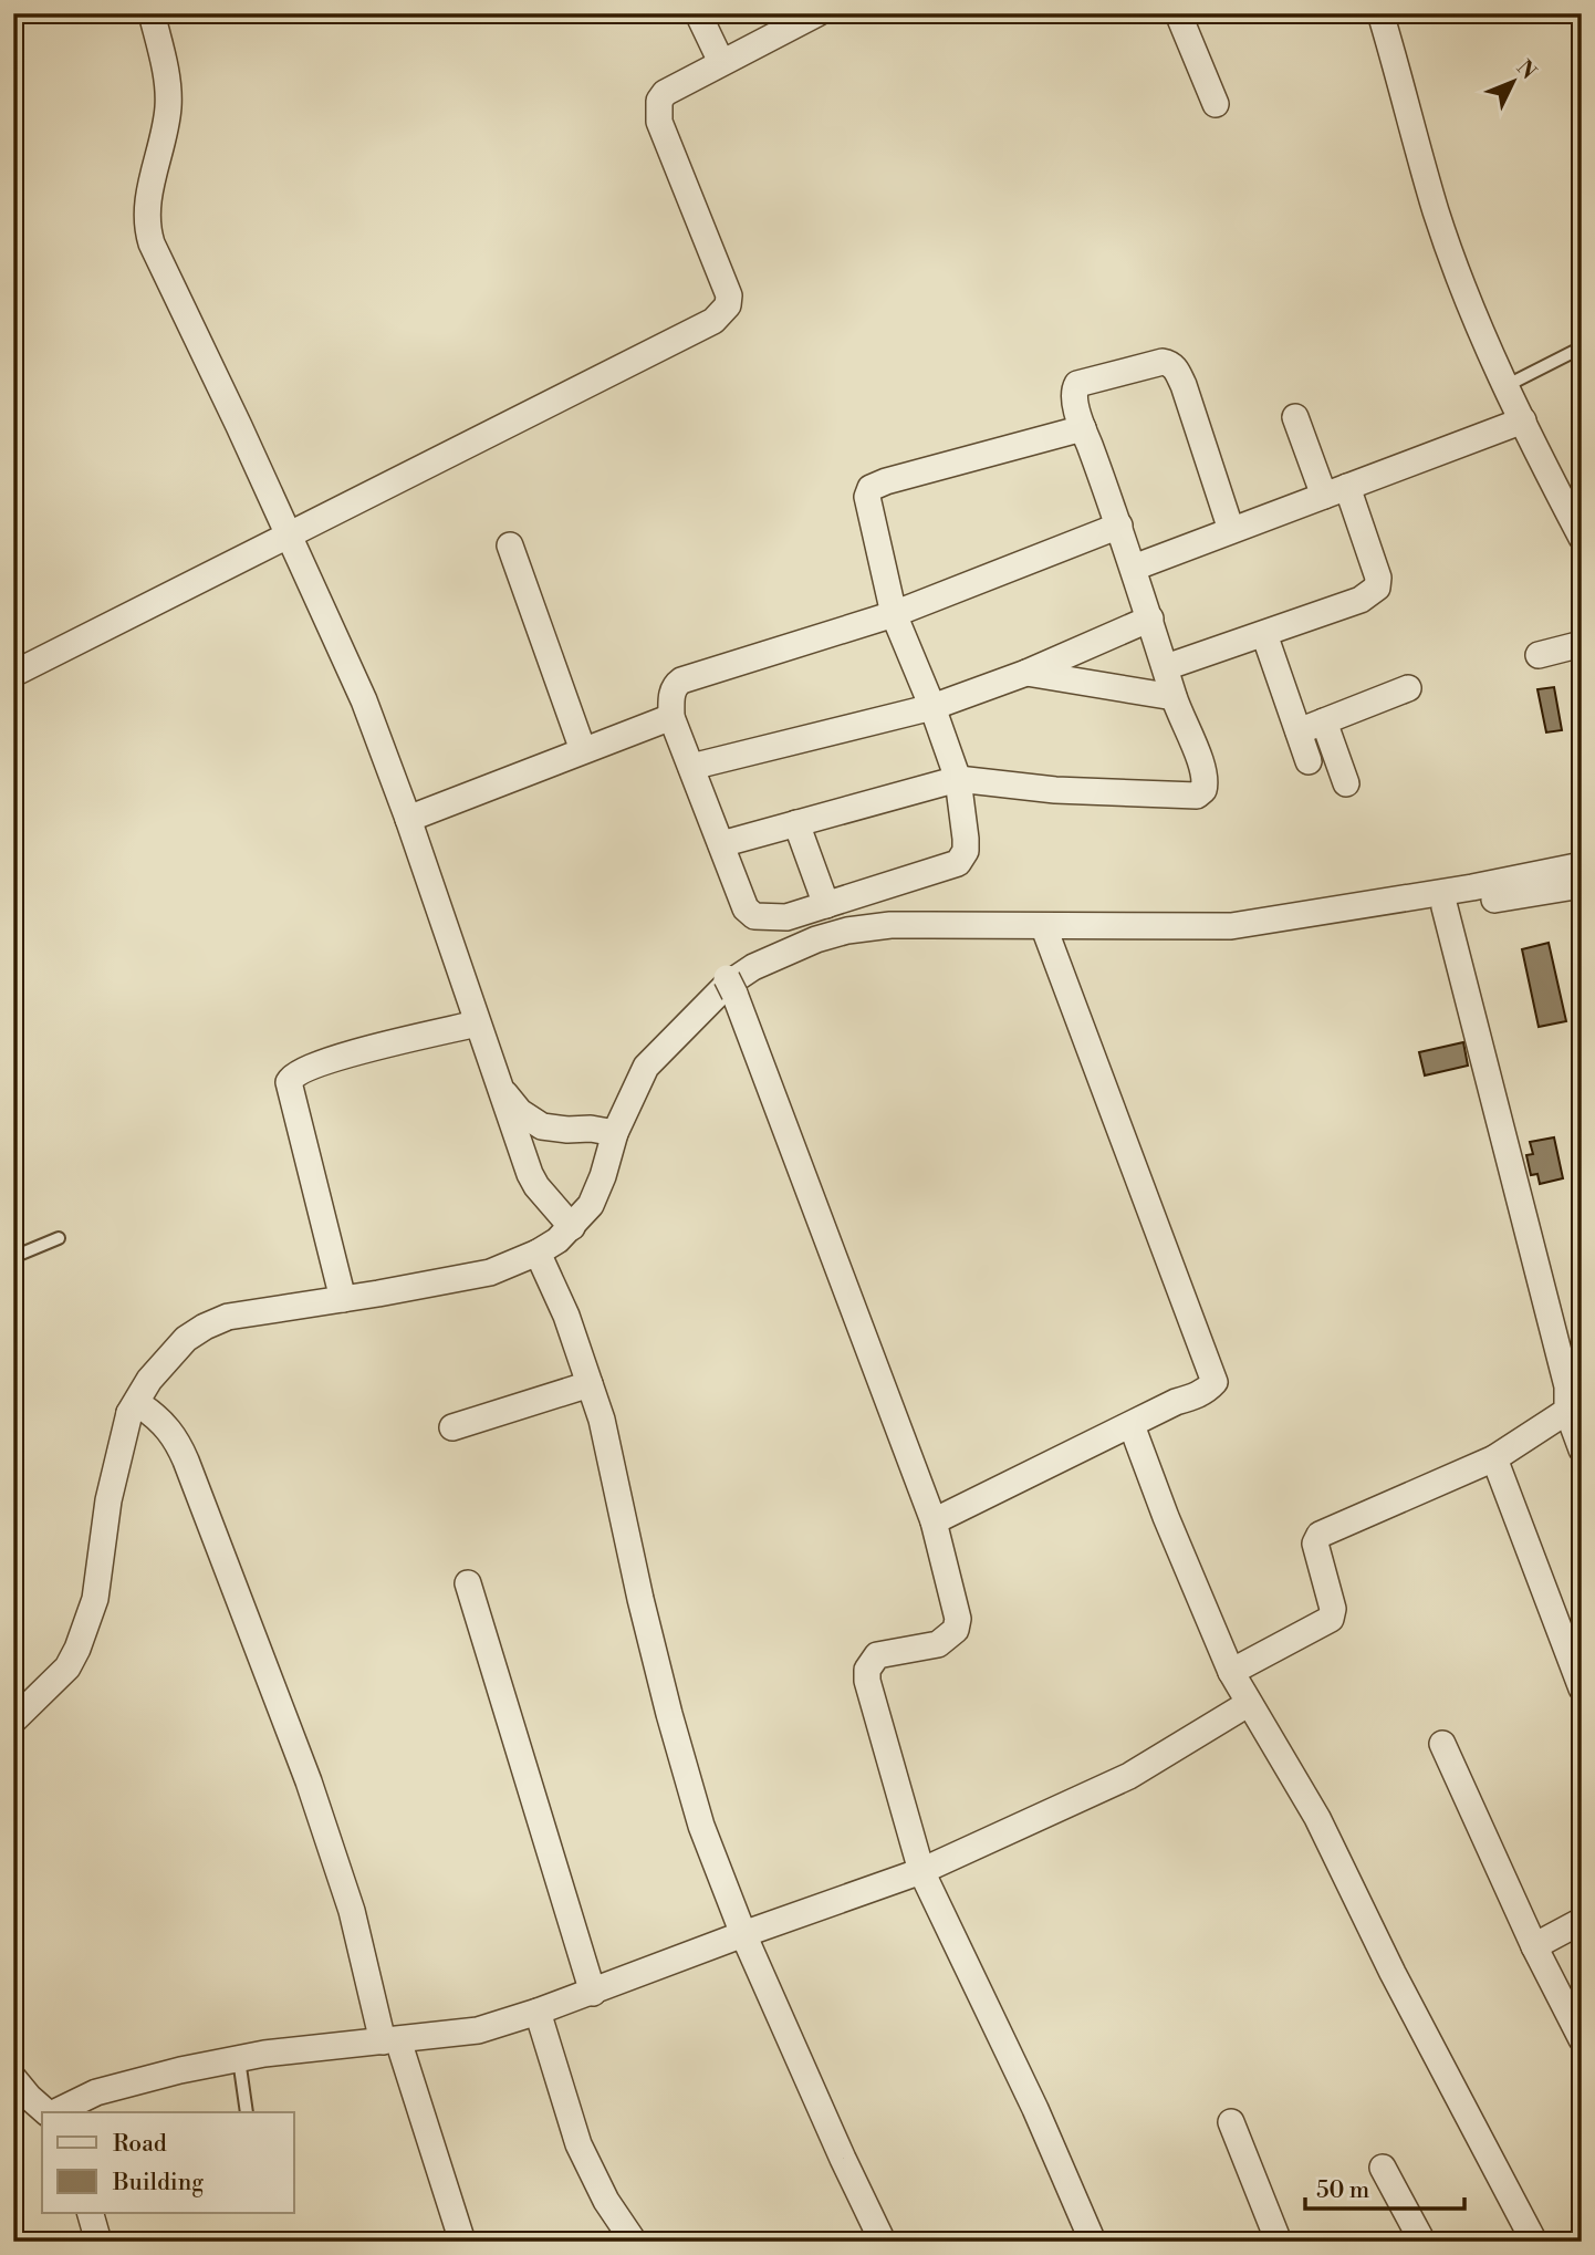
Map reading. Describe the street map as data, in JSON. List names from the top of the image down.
{
  "legend": ["Road", "Building"],
  "scale_bar": "50 m",
  "north": "top right"
}
